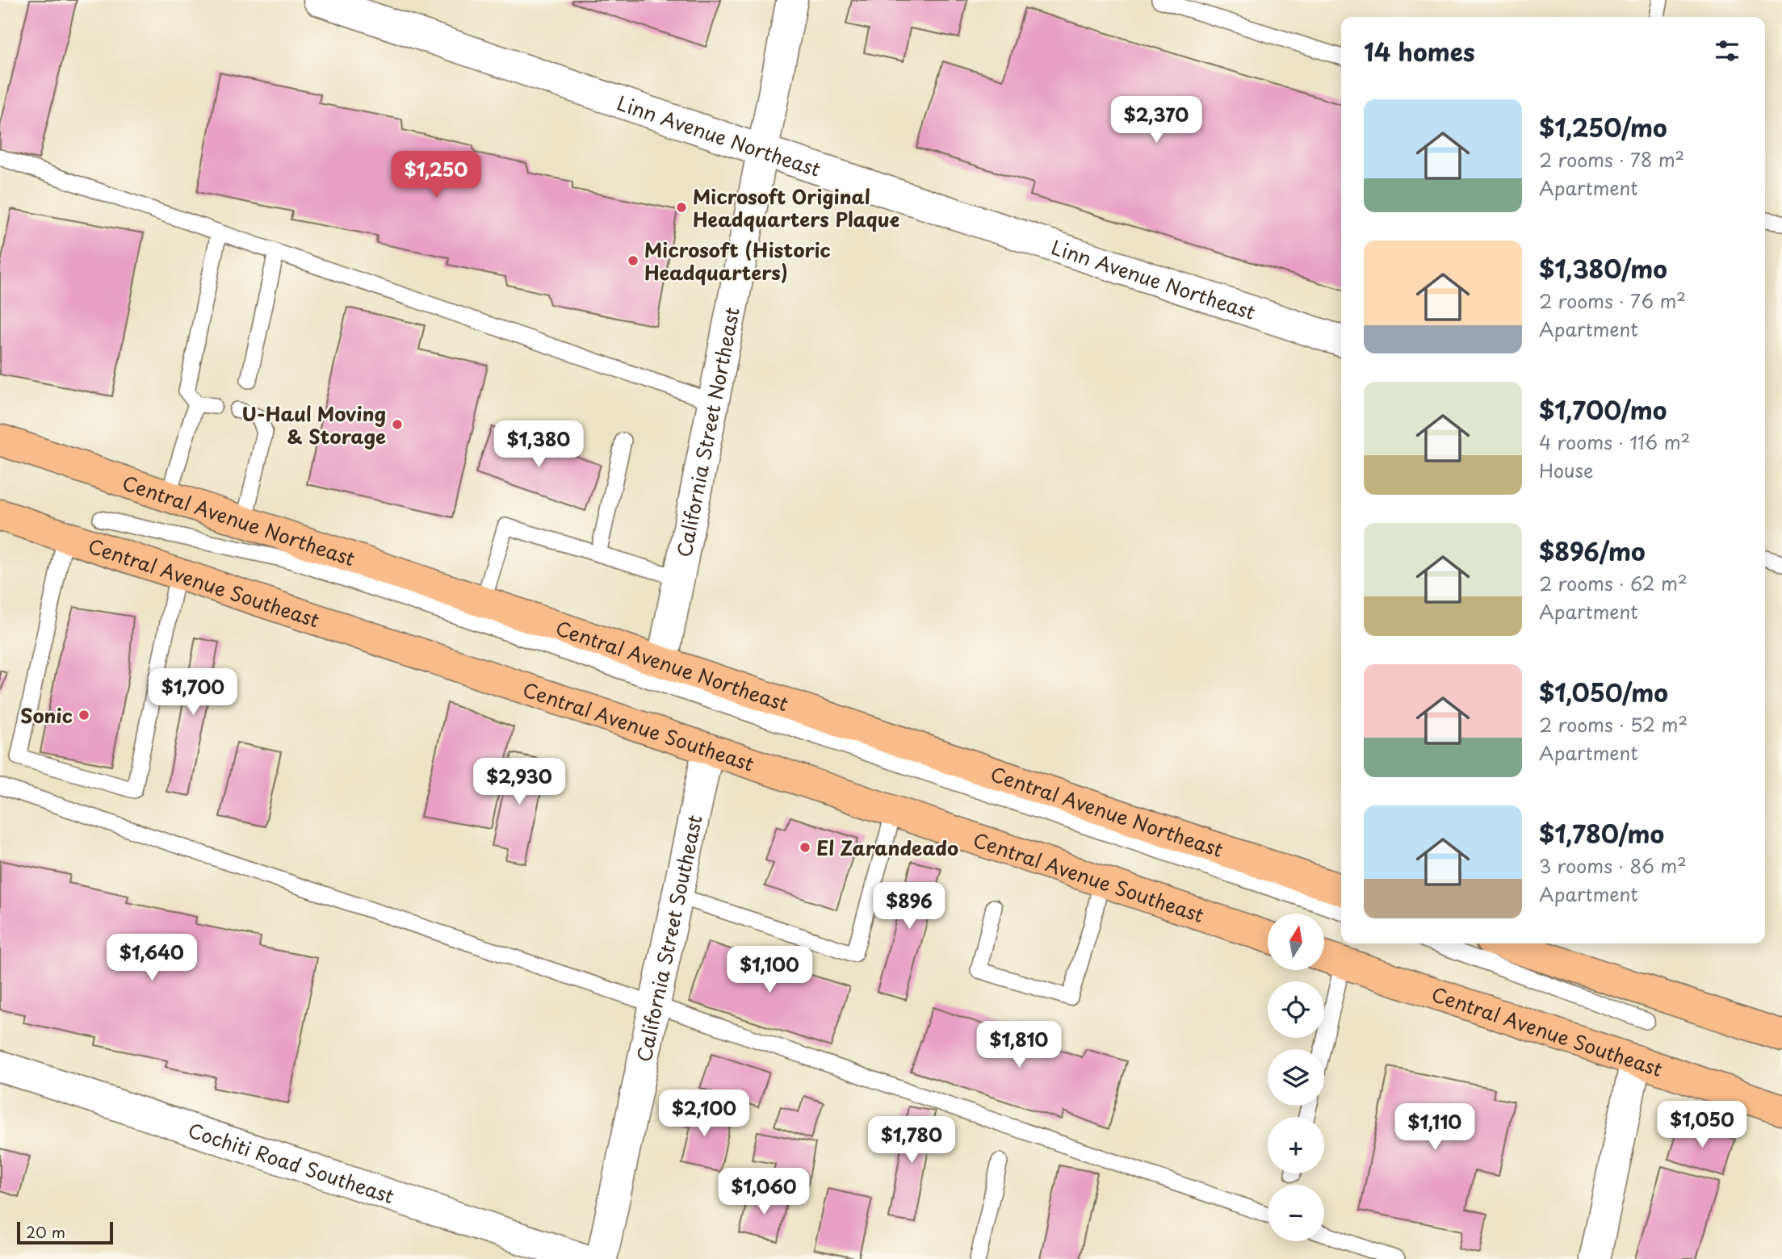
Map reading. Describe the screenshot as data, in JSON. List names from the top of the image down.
{
  "streets": {
    "main road": ["Central Avenue Northeast", "Central Avenue Southeast"],
    "street": [
      "Linn Avenue Northeast",
      "California Street Northeast",
      "California Street Southeast",
      "Cochiti Road Southeast"
    ]
  },
  "crossings": [
    ["Linn Avenue Northeast", "California Street Northeast"],
    ["California Street Northeast", "Central Avenue Northeast"],
    ["Central Avenue Southeast", "California Street Southeast"]
  ],
  "places": [
    "Microsoft Original Headquarters Plaque",
    "Microsoft (Historic Headquarters)",
    "U-Haul Moving & Storage",
    "Sonic",
    "El Zarandeado"
  ],
  "scale_bar": "20 m",
  "north": "top",
  "page": {
    "heading": "14 homes",
    "list": [
      {
        "name": "$1,250/mo",
        "note": "2 rooms · 78 m² · Apartment"
      },
      {
        "name": "$1,380/mo",
        "note": "2 rooms · 76 m² · Apartment"
      },
      {
        "name": "$1,700/mo",
        "note": "4 rooms · 116 m² · House"
      },
      {
        "name": "$896/mo",
        "note": "2 rooms · 62 m² · Apartment"
      },
      {
        "name": "$1,050/mo",
        "note": "2 rooms · 52 m² · Apartment"
      },
      {
        "name": "$1,780/mo",
        "note": "3 rooms · 86 m² · Apartment"
      }
    ],
    "price": [
      "$2,370",
      "$1,250",
      "$1,380",
      "$1,700",
      "$2,930",
      "$896",
      "$1,640",
      "$1,100",
      "$1,810",
      "$2,100",
      "$1,050",
      "$1,110",
      "$1,780",
      "$1,060"
    ],
    "map_buttons": ["+", "−"],
    "scale": "20 m"
  }
}
